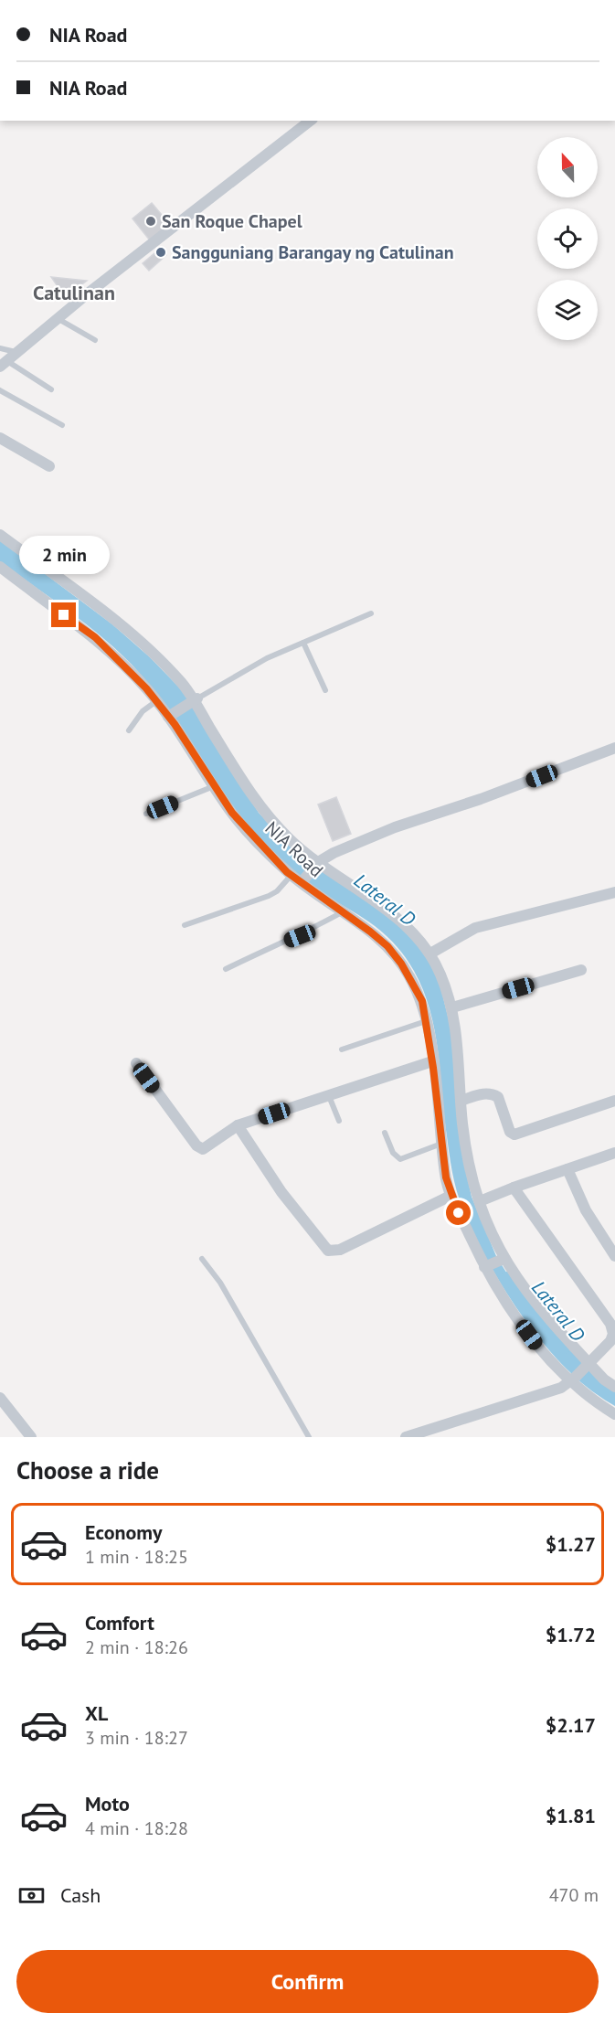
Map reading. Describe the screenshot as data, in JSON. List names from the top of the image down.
{
  "streets": {
    "street": ["NIA Road"]
  },
  "districts": ["Catulinan"],
  "water": ["Lateral D"],
  "places": ["San Roque Chapel", "Sangguniang Barangay ng Catulinan"],
  "north": "top",
  "page": {
    "banner": ["NIA Road", "NIA Road"],
    "bubble": "2 min",
    "heading": "Choose a ride",
    "list": [
      {
        "name": "Economy",
        "note": "1 min · 18:25",
        "value": "$1.27"
      },
      {
        "name": "Comfort",
        "note": "2 min · 18:26",
        "value": "$1.72"
      },
      {
        "name": "XL",
        "note": "3 min · 18:27",
        "value": "$2.17"
      },
      {
        "name": "Moto",
        "note": "4 min · 18:28",
        "value": "$1.81"
      }
    ],
    "pay": ["Cash", "470 m"],
    "buttons": "Confirm"
  }
}
